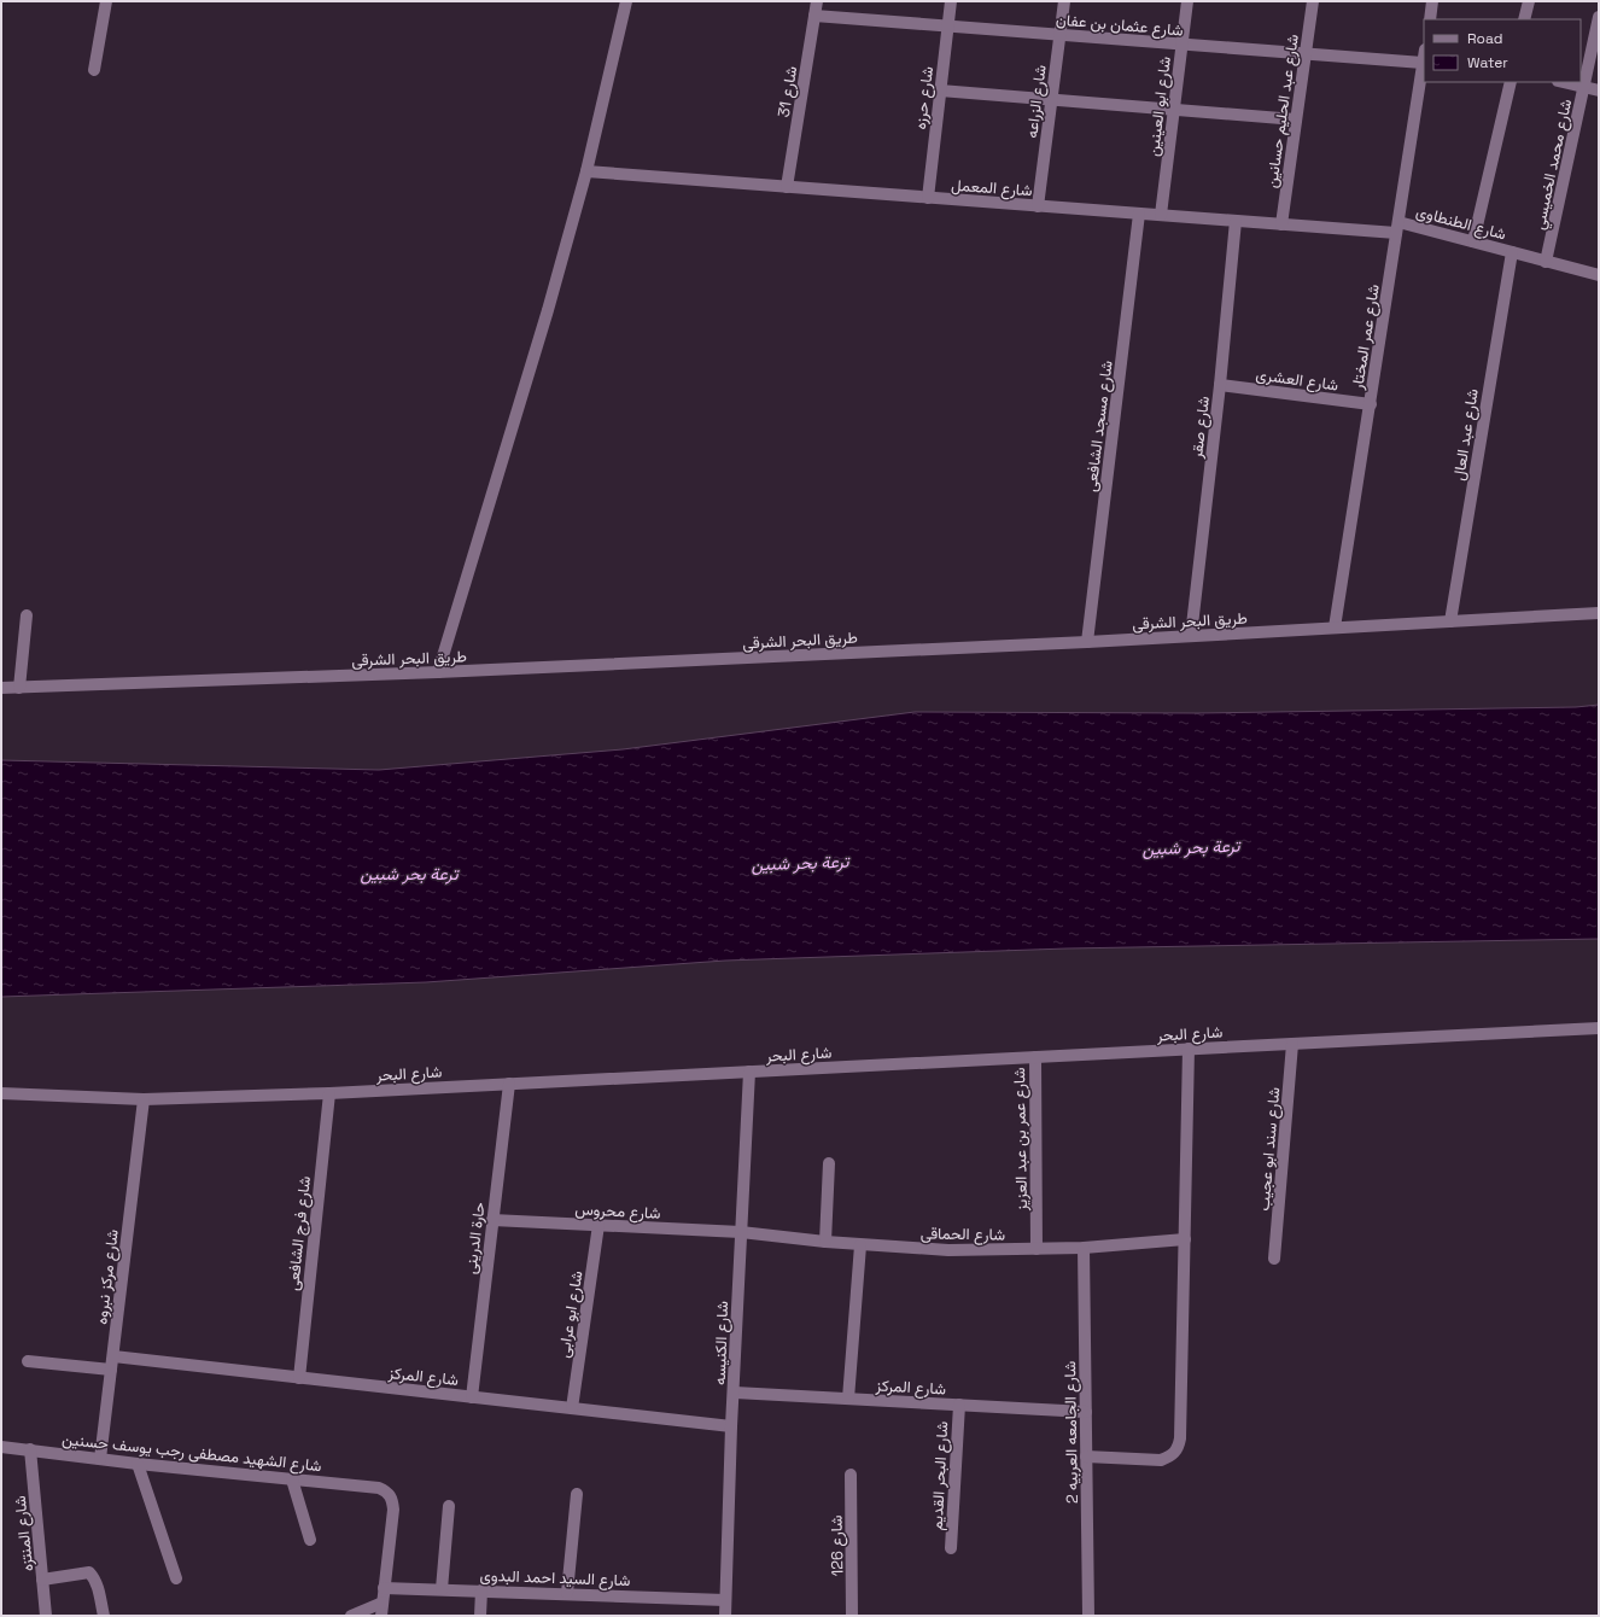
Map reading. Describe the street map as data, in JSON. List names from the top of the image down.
{
  "streets": {
    "street": [
      "شارع عثمان بن عفان",
      "شارع 31",
      "شارع حرزه",
      "شارع الزراعه",
      "شارع ابو العينين",
      "شارع عبد الحليم حسانين",
      "شارع محمد الخميسي",
      "شارع المعمل",
      "شارع الطنطاوى",
      "شارع عمر المختار",
      "شارع العشرى",
      "شارع مسجد الشافعى",
      "شارع صقر",
      "شارع عبد العال",
      "طريق البحر الشرقى",
      "شارع البحر",
      "شارع عمر بن عبد العزيز",
      "شارع سند ابو عجيب",
      "شارع محروس",
      "شارع فرج الشافعى",
      "شارع الحماقى",
      "حارة الدرينى",
      "شارع مركز نبروه",
      "شارع ابو عرابى",
      "شارع الكنيسه",
      "شارع المركز",
      "شارع الجامعه العربيه 2",
      "شارع الشهيد مصطفى رجب يوسف حسنين",
      "شارع البحر القديم",
      "شارع المنتزه",
      "شارع 126",
      "شارع السيد احمد البدوى"
    ]
  },
  "crossings": [
    ["شارع عثمان بن عفان", "شارع 31"],
    ["شارع عثمان بن عفان", "شارع حرزه"],
    ["شارع عثمان بن عفان", "شارع الزراعه"],
    ["شارع عثمان بن عفان", "شارع ابو العينين"],
    ["شارع عثمان بن عفان", "شارع عبد الحليم حسانين"],
    ["شارع عثمان بن عفان", "شارع عمر المختار"],
    ["شارع 31", "شارع المعمل"],
    ["شارع حرزه", "شارع المعمل"],
    ["شارع الزراعه", "شارع المعمل"],
    ["شارع ابو العينين", "شارع المعمل"],
    ["شارع عبد الحليم حسانين", "شارع المعمل"],
    ["شارع محمد الخميسي", "شارع الطنطاوى"],
    ["شارع المعمل", "شارع الطنطاوى"],
    ["شارع المعمل", "شارع عمر المختار"],
    ["شارع المعمل", "شارع مسجد الشافعى"],
    ["شارع المعمل", "شارع صقر"],
    ["شارع الطنطاوى", "شارع عمر المختار"],
    ["شارع الطنطاوى", "شارع عبد العال"],
    ["شارع عمر المختار", "شارع العشرى"],
    ["شارع عمر المختار", "طريق البحر الشرقى"],
    ["شارع العشرى", "شارع صقر"],
    ["شارع مسجد الشافعى", "طريق البحر الشرقى"],
    ["شارع صقر", "طريق البحر الشرقى"],
    ["شارع عبد العال", "طريق البحر الشرقى"],
    ["شارع البحر", "شارع عمر بن عبد العزيز"],
    ["شارع البحر", "شارع سند ابو عجيب"],
    ["شارع البحر", "شارع فرج الشافعى"],
    ["شارع البحر", "حارة الدرينى"],
    ["شارع البحر", "شارع مركز نبروه"],
    ["شارع البحر", "شارع الكنيسه"],
    ["شارع عمر بن عبد العزيز", "شارع الحماقى"],
    ["شارع محروس", "شارع الحماقى"],
    ["شارع محروس", "حارة الدرينى"],
    ["شارع محروس", "شارع ابو عرابى"],
    ["شارع محروس", "شارع الكنيسه"],
    ["شارع فرج الشافعى", "شارع المركز"],
    ["شارع الحماقى", "شارع الكنيسه"],
    ["شارع الحماقى", "شارع الجامعه العربيه 2"],
    ["حارة الدرينى", "شارع المركز"],
    ["شارع مركز نبروه", "شارع المركز"],
    ["شارع مركز نبروه", "شارع الشهيد مصطفى رجب يوسف حسنين"],
    ["شارع ابو عرابى", "شارع المركز"],
    ["شارع الكنيسه", "شارع المركز"],
    ["شارع الكنيسه", "شارع السيد احمد البدوى"],
    ["شارع المركز", "شارع الجامعه العربيه 2"],
    ["شارع المركز", "شارع البحر القديم"],
    ["شارع الشهيد مصطفى رجب يوسف حسنين", "شارع المنتزه"],
    ["شارع الشهيد مصطفى رجب يوسف حسنين", "شارع السيد احمد البدوى"]
  ],
  "water": ["ترعة بحر شبين"],
  "legend": ["Road", "Water"]
}
